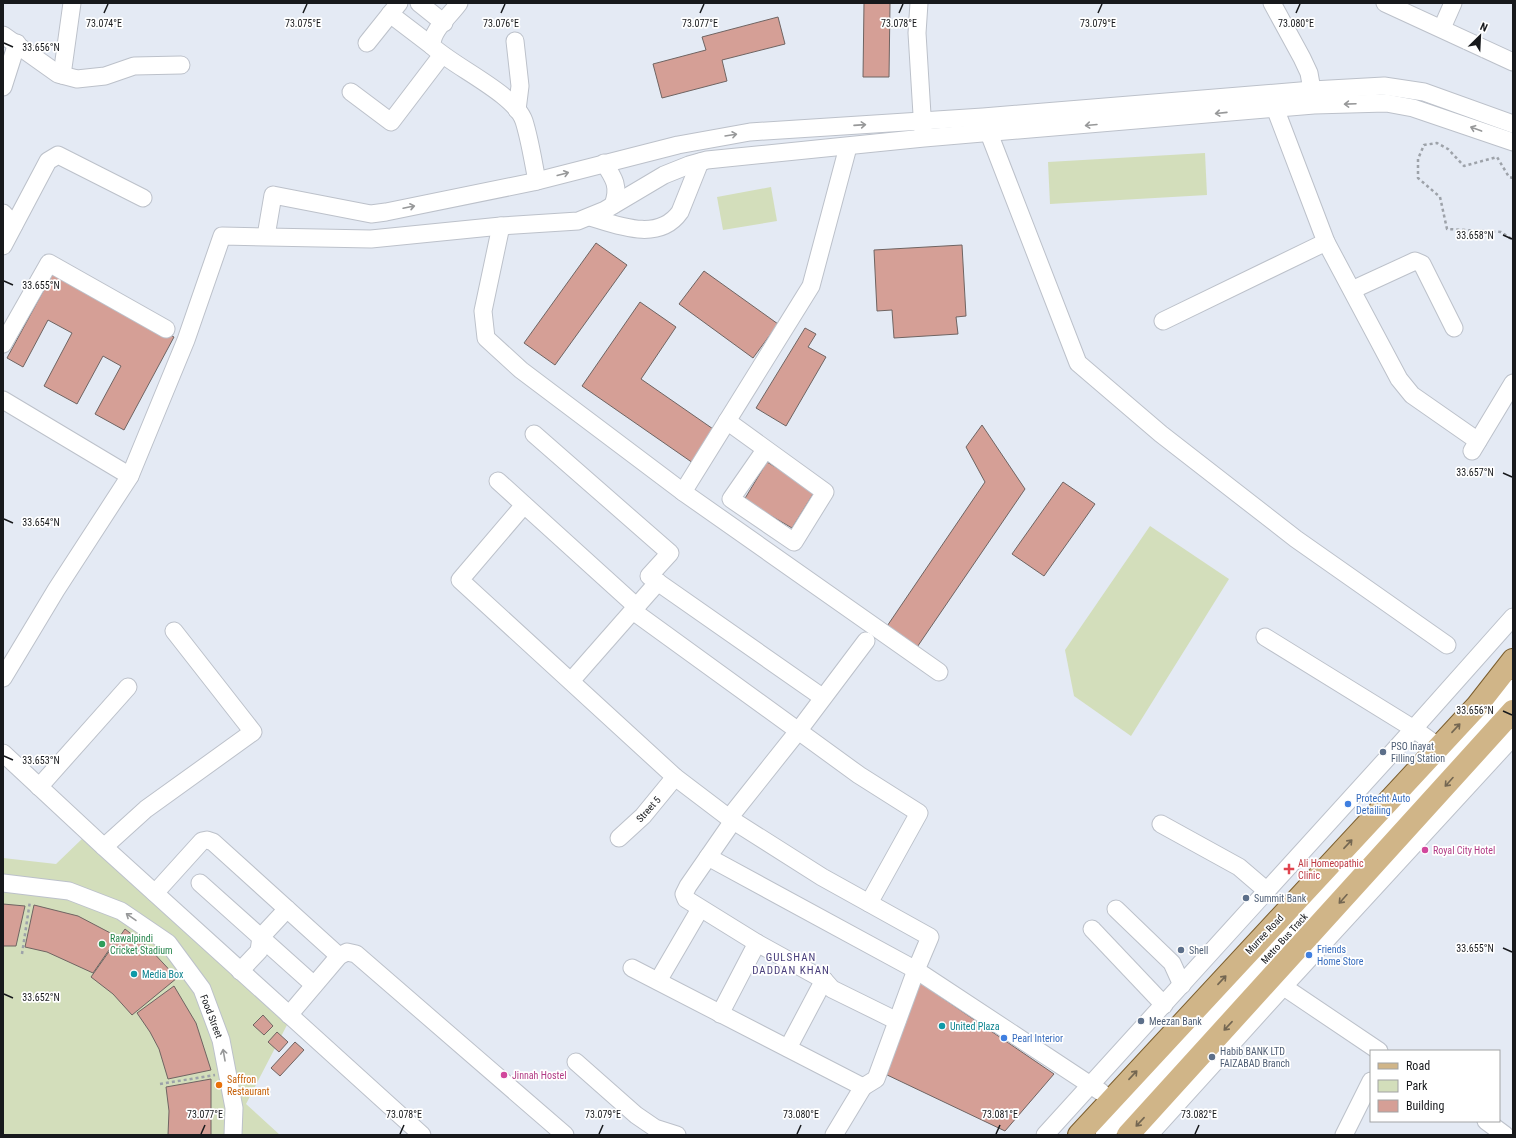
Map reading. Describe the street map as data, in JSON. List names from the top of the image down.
{
  "streets": {
    "main road": ["Murree Road"],
    "street": ["Street 5", "Metro Bus Track", "Food Street"]
  },
  "districts": ["GULSHAN DADDAN KHAN"],
  "places": {
    "other": [
      "PSO Inayat Filling Station",
      "Protecht Auto Detailing",
      "Royal City Hotel",
      "Summit Bank",
      "Rawalpindi Cricket Stadium",
      "Shell",
      "Friends Home Store",
      "Media Box",
      "Meezan Bank",
      "United Plaza",
      "Pearl Interior",
      "Habib BANK LTD FAIZABAD Branch",
      "Jinnah Hostel",
      "Saffron Restaurant"
    ],
    "health": ["Ali Homeopathic Clinic"]
  },
  "legend": ["Road", "Park", "Building"],
  "north": "top right",
  "coordinates": [
    "73.079°E",
    "73.074°E",
    "73.075°E",
    "73.076°E",
    "73.077°E",
    "73.078°E",
    "73.080°E",
    "33.656°N",
    "33.658°N",
    "33.655°N",
    "33.657°N",
    "33.654°N",
    "33.653°N",
    "33.652°N",
    "73.081°E",
    "73.082°E"
  ]
}
